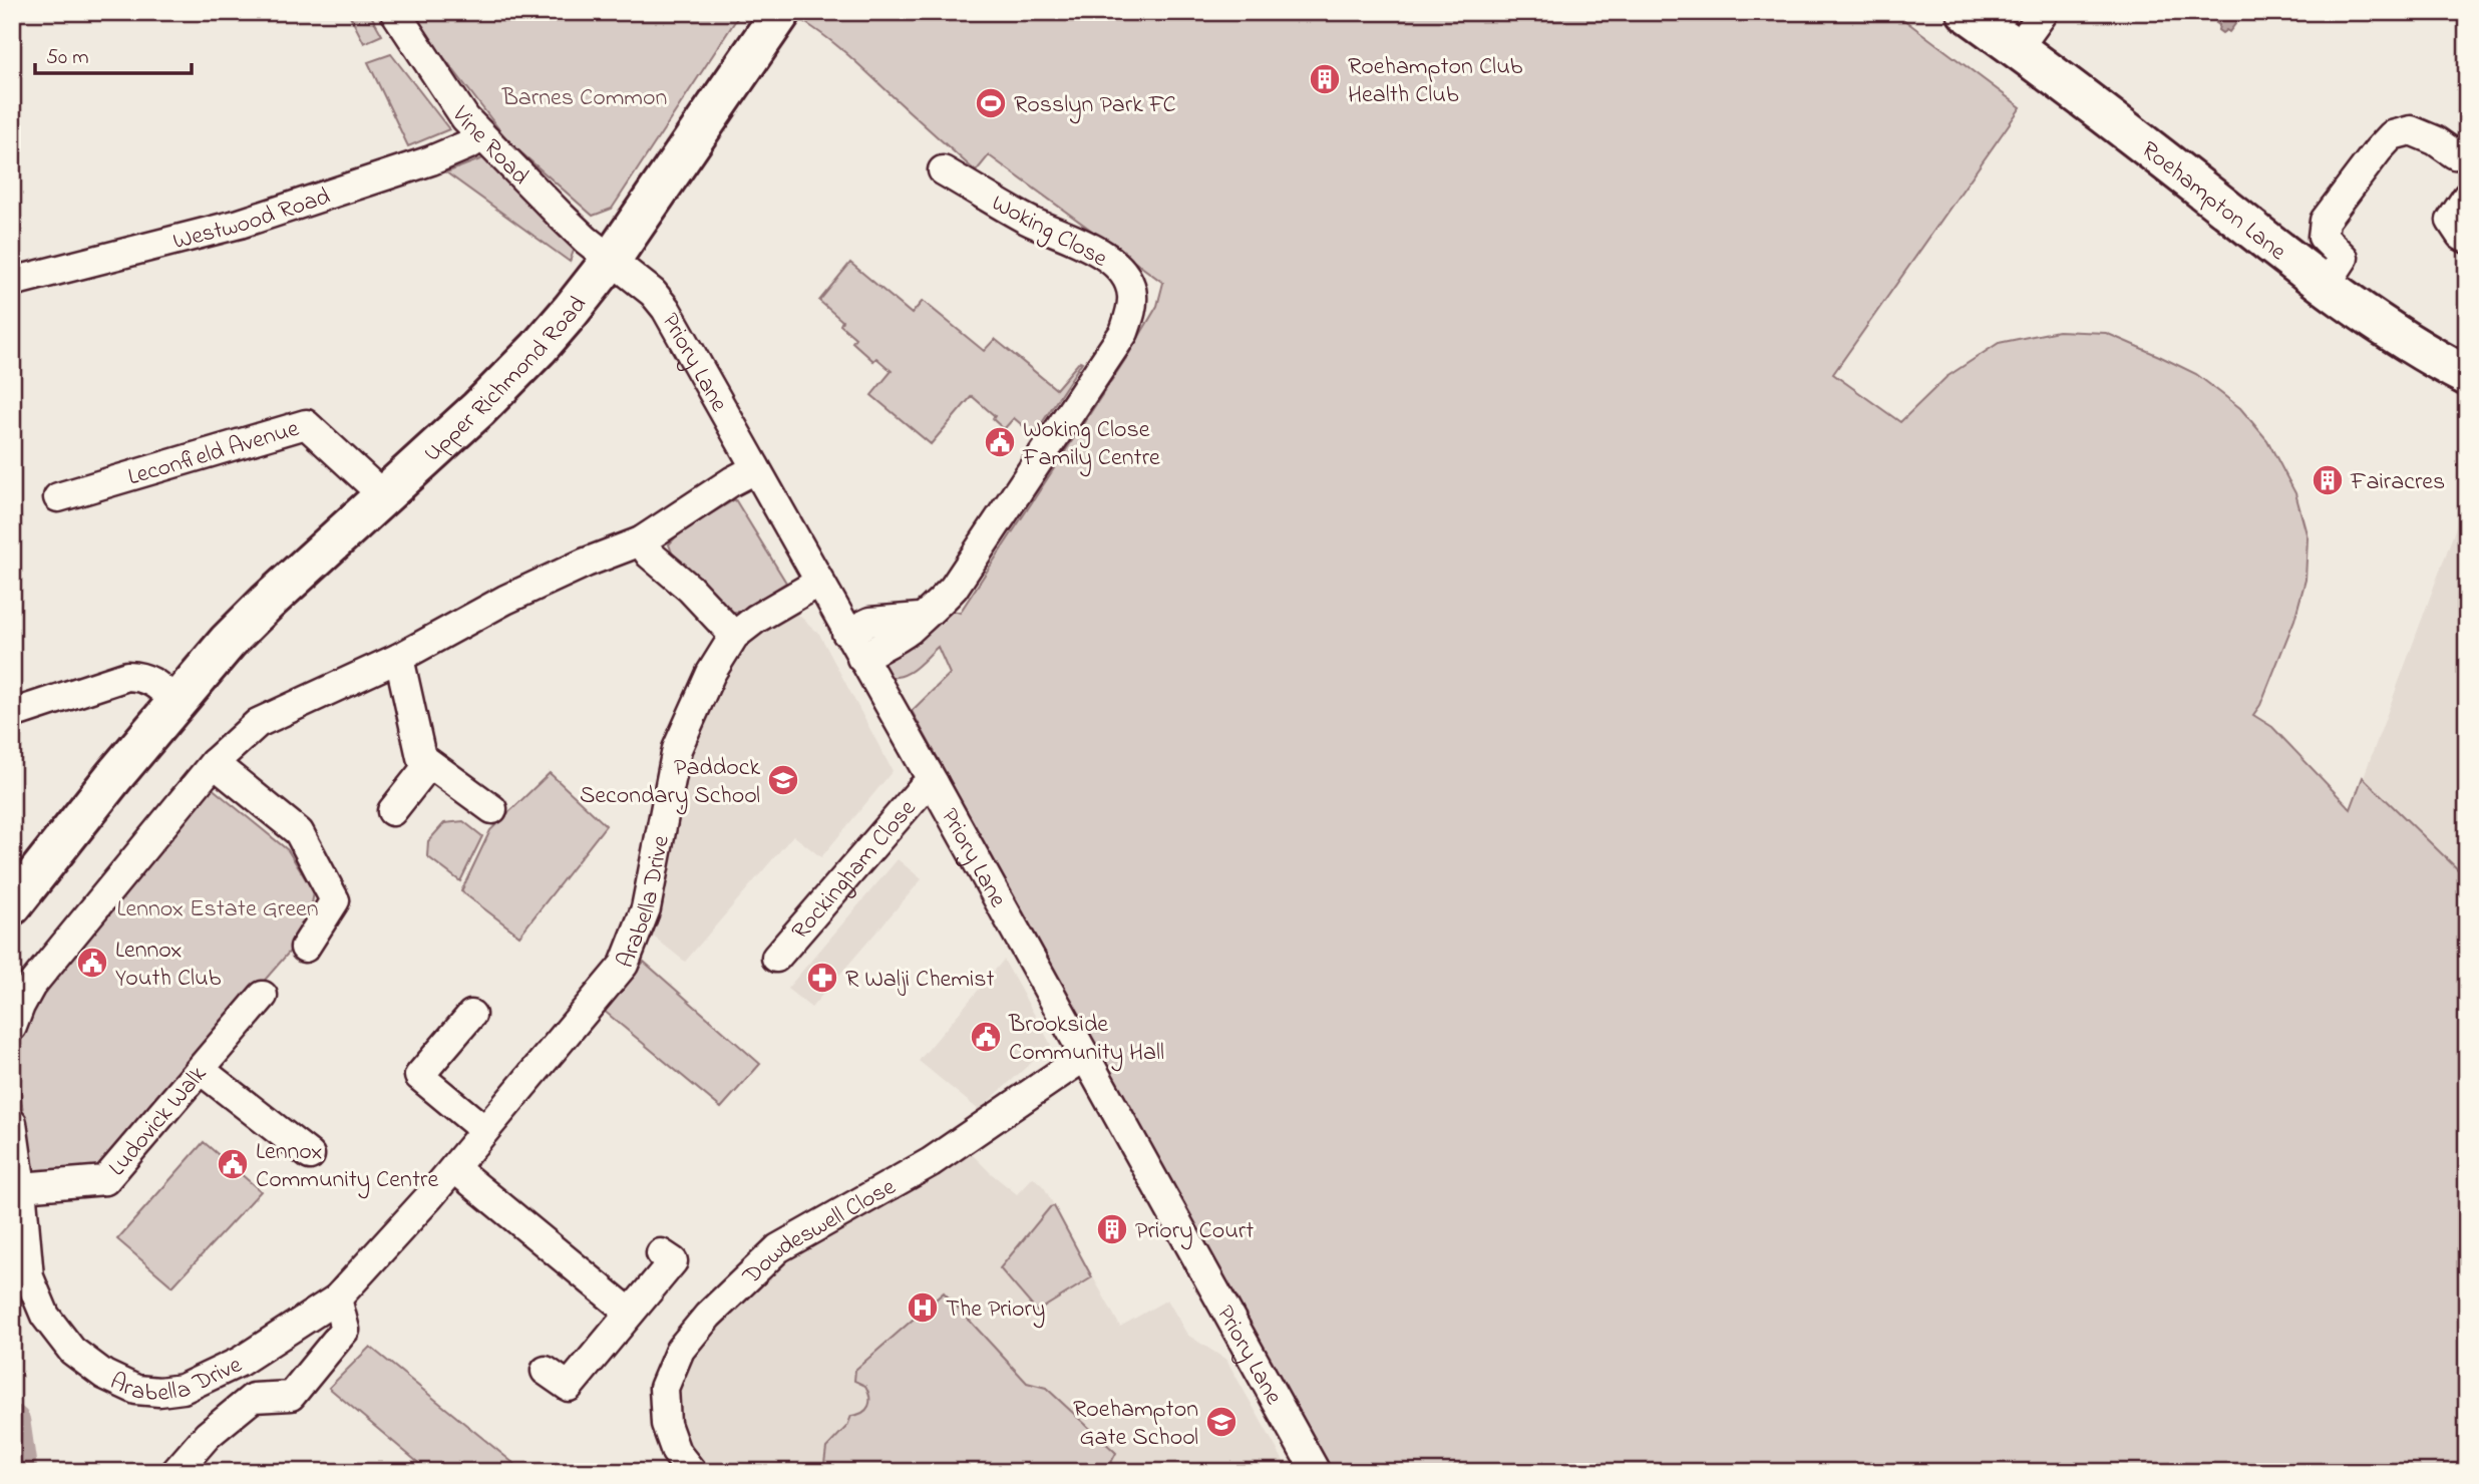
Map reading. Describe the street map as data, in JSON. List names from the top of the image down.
{
  "streets": {
    "highway": ["Roehampton Lane", "Upper Richmond Road"],
    "street": [
      "Vine Road",
      "Westwood Road",
      "Woking Close",
      "Priory Lane",
      "Leconfield Avenue",
      "Rockingham Close",
      "Arabella Drive",
      "Ludovick Walk",
      "Dowdeswell Close"
    ]
  },
  "crossings": [
    ["Vine Road", "Westwood Road"],
    ["Vine Road", "Priory Lane"],
    ["Vine Road", "Upper Richmond Road"],
    ["Woking Close", "Priory Lane"],
    ["Priory Lane", "Upper Richmond Road"],
    ["Priory Lane", "Rockingham Close"],
    ["Priory Lane", "Arabella Drive"],
    ["Priory Lane", "Dowdeswell Close"],
    ["Upper Richmond Road", "Leconfield Avenue"],
    ["Arabella Drive", "Ludovick Walk"]
  ],
  "parks": ["Barnes Common", "Lennox Estate Green"],
  "places": {
    "building": ["Roehampton Club Health Club", "Fairacres", "Priory Court"],
    "sports": ["Rosslyn Park FC"],
    "public building": [
      "Woking Close Family Centre",
      "Lennox Youth Club",
      "Brookside Community Hall",
      "Lennox Community Centre"
    ],
    "school or university": ["Paddock Secondary School", "Roehampton Gate School"],
    "pharmacy": ["R Walji Chemist"],
    "hospital": ["The Priory"]
  },
  "scale_bar": "50 m"
}
